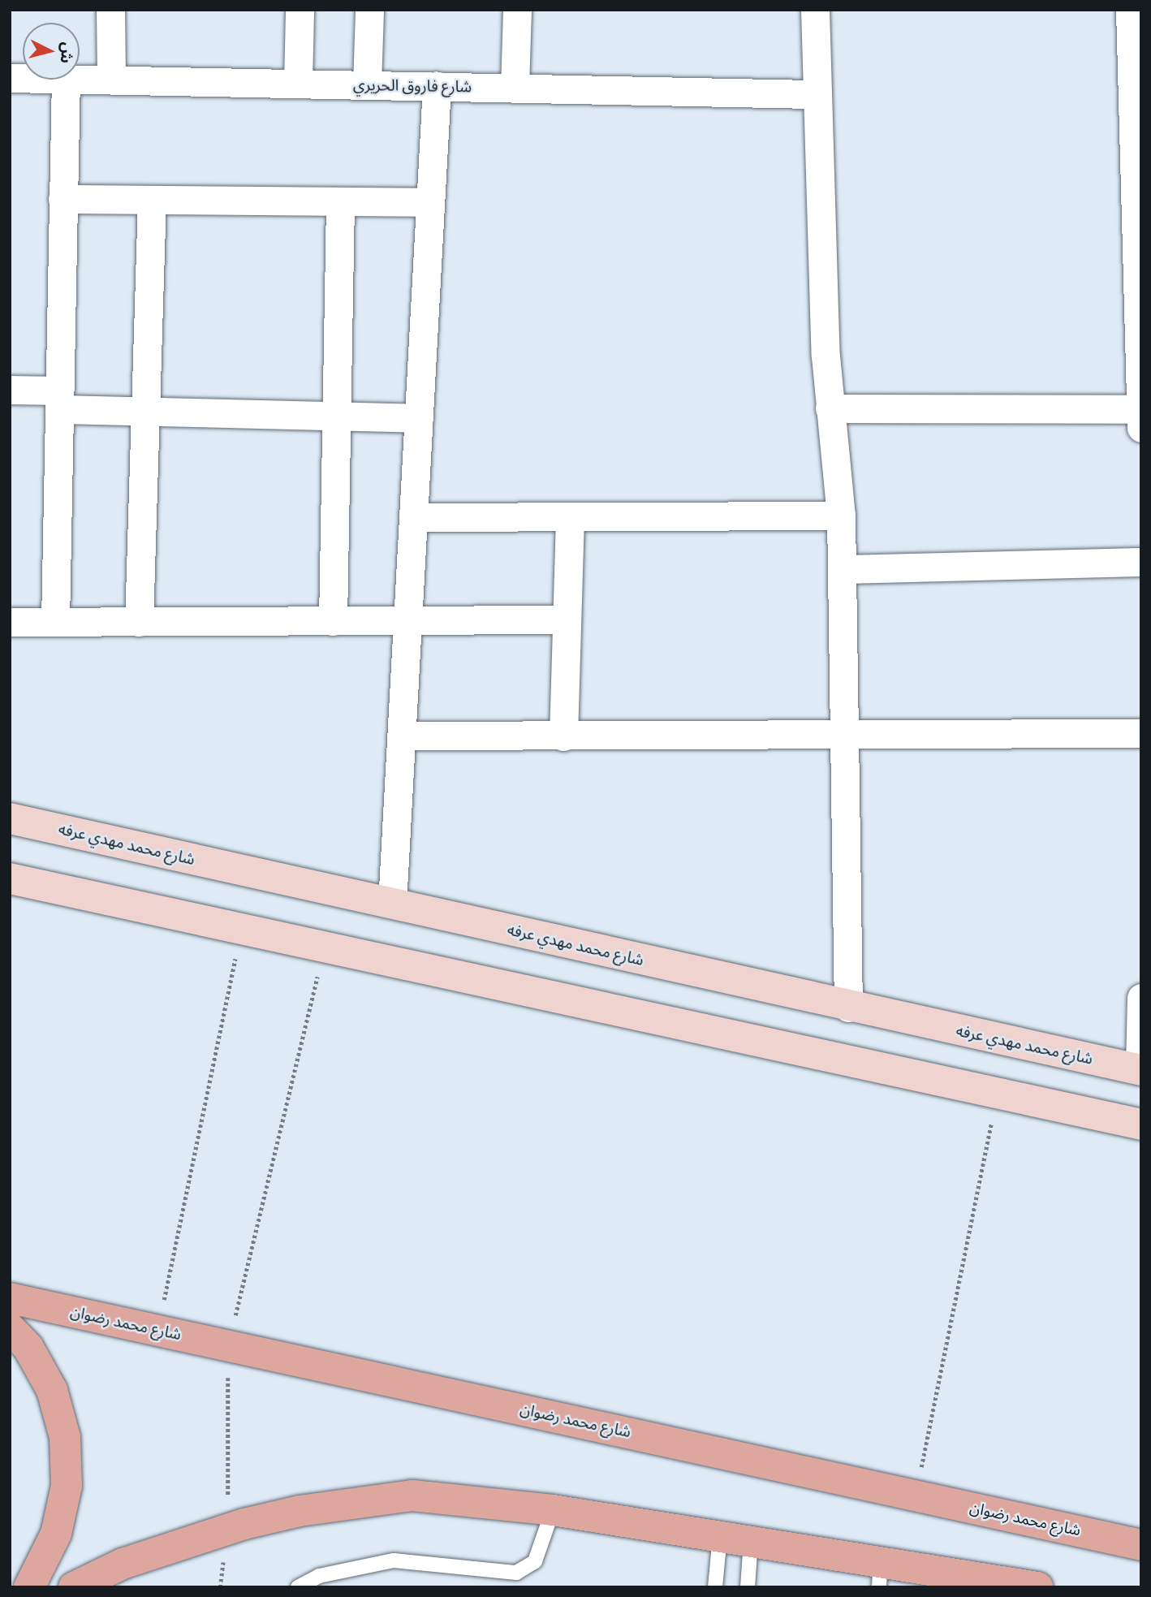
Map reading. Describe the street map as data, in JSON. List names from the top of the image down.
{
  "streets": {
    "main road": ["شارع محمد رضوان"],
    "street": ["شارع فاروق الحريري", "شارع محمد مهدي عرفه"]
  },
  "north": "right"
}
